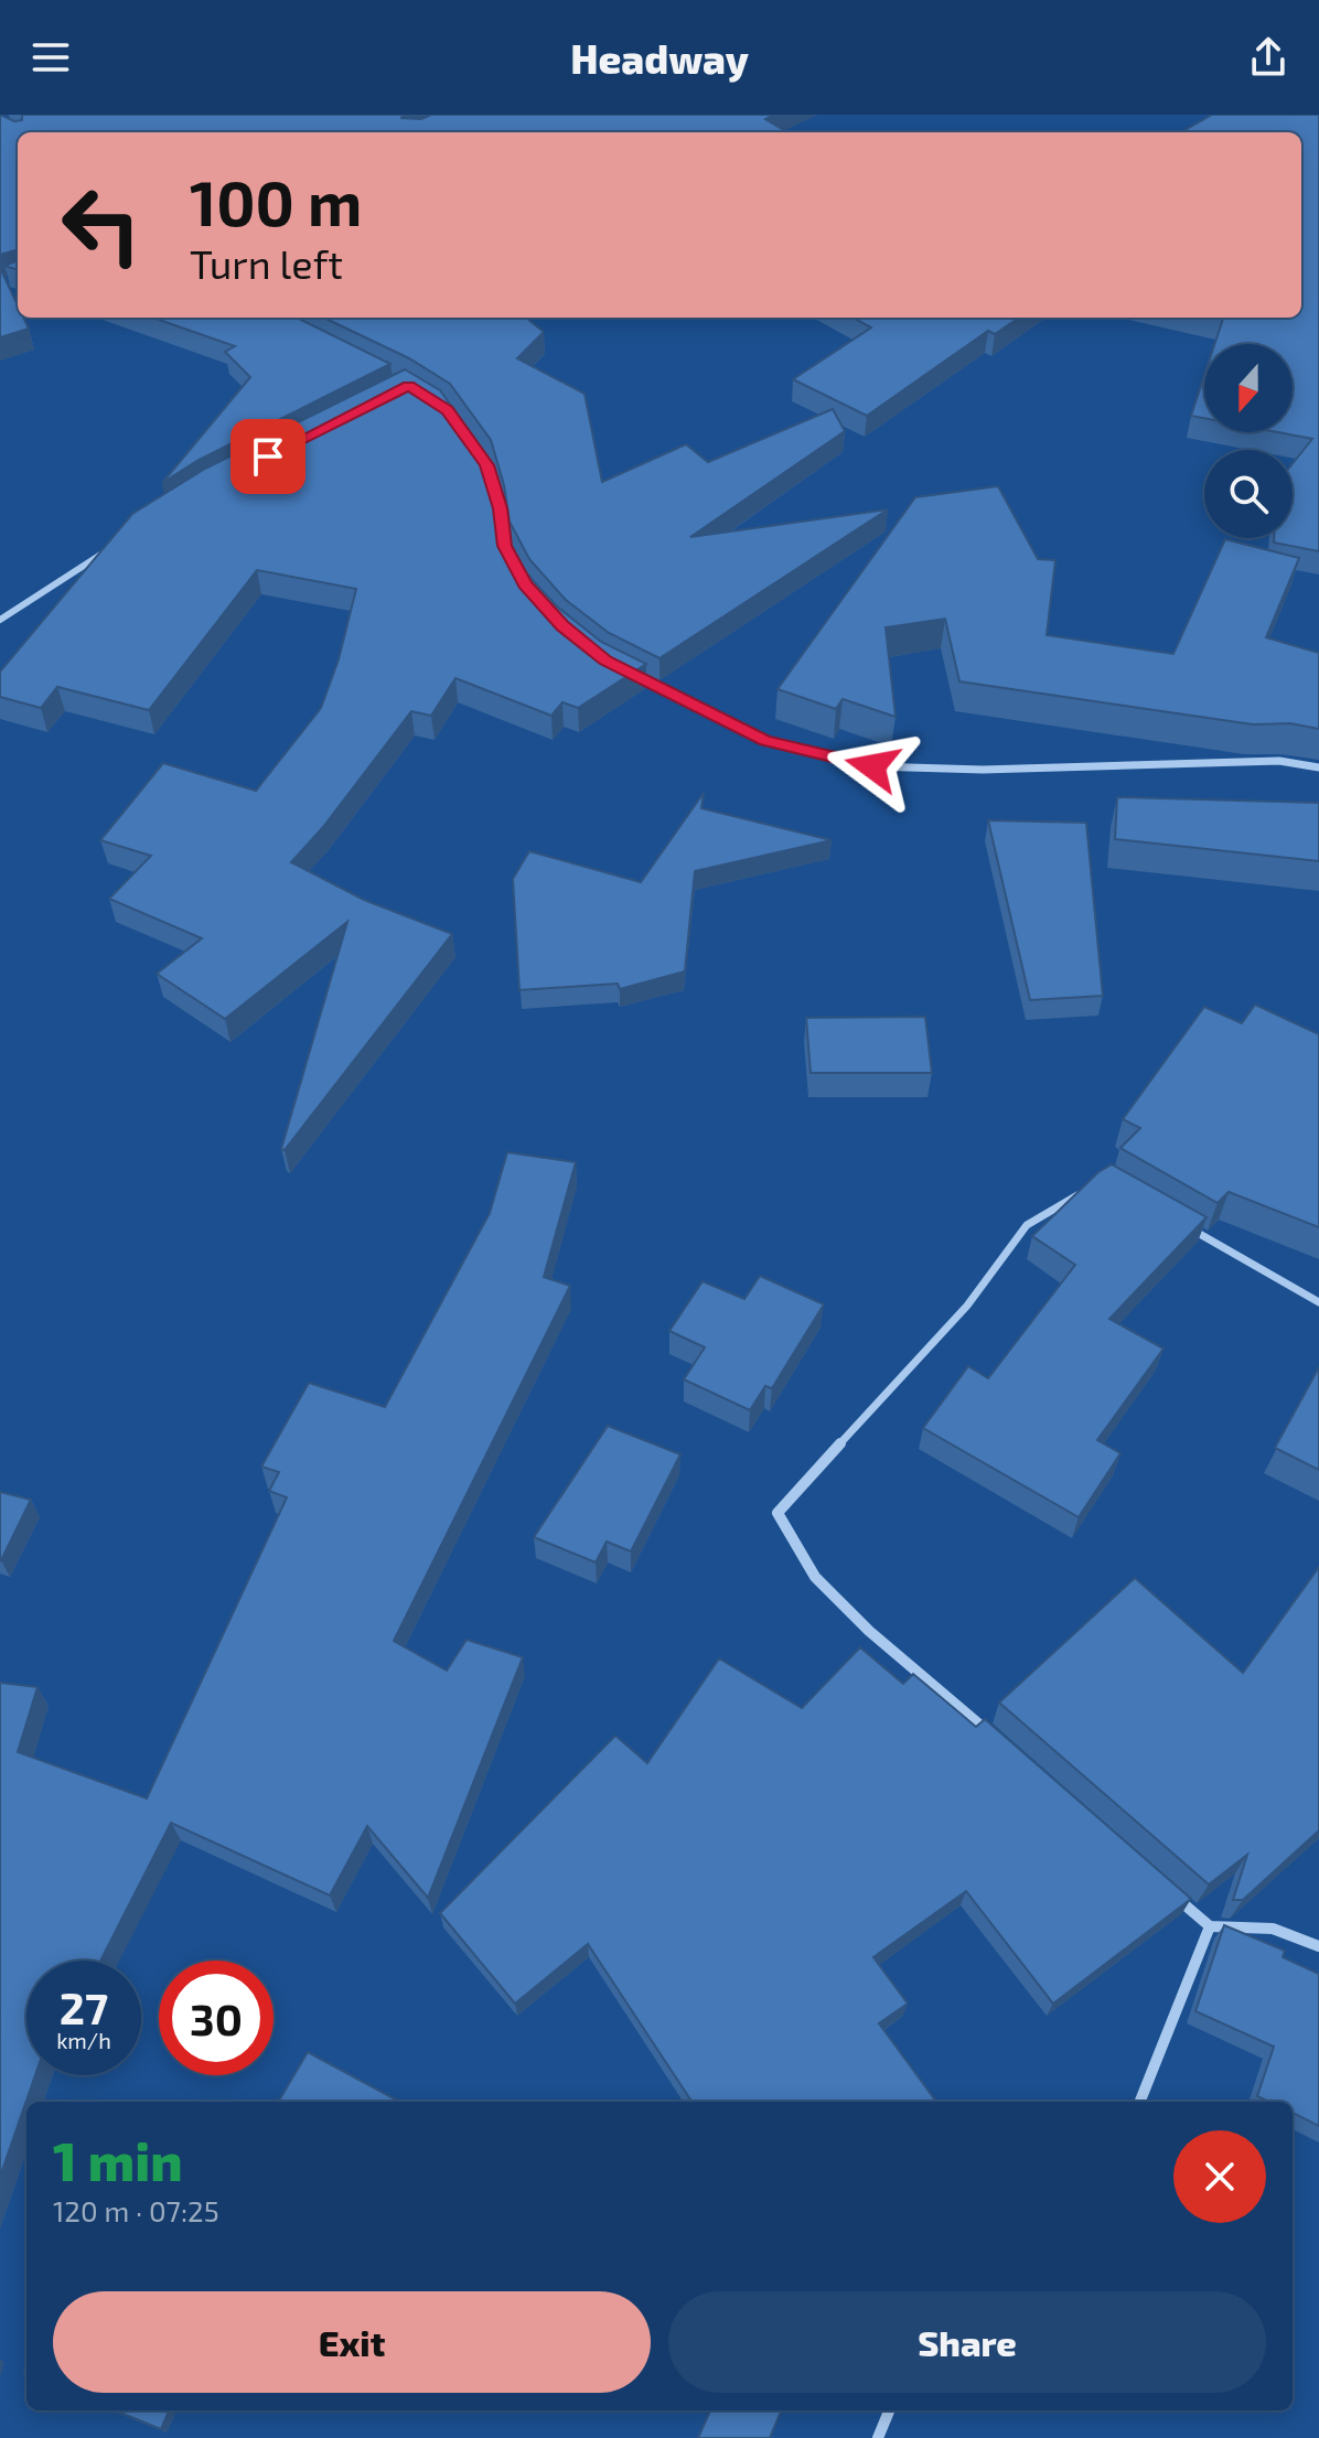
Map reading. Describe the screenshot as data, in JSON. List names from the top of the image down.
{
  "north": "bottom",
  "page": {
    "header": "Headway",
    "turn": ["100 m", "Turn left"],
    "speed": "27 km/h",
    "limit": "30",
    "heading": ["1 min", "120 m · 07:25"],
    "buttons": ["Exit", "Share"]
  }
}
